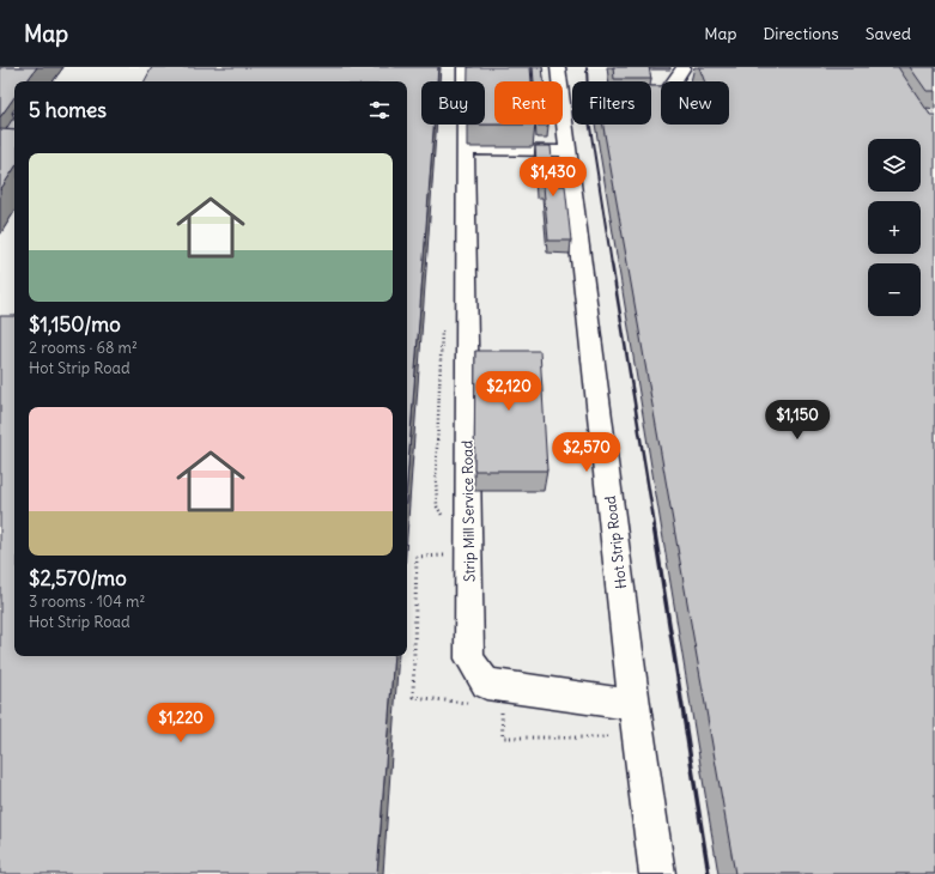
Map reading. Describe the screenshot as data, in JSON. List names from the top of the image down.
{
  "streets": {
    "street": ["Strip Mill Service Road", "Hot Strip Road"]
  },
  "crossings": [
    ["Strip Mill Service Road", "Hot Strip Road"]
  ],
  "page": {
    "header": "Map",
    "nav": ["Map", "Directions", "Saved"],
    "chip": [
      "Buy",
      "Rent",
      "Filters",
      "New"
    ],
    "heading": "5 homes",
    "map_buttons": ["+", "−"],
    "list": [
      {
        "name": "$1,150/mo",
        "note": "2 rooms · 68 m² · Hot Strip Road"
      },
      {
        "name": "$2,570/mo",
        "note": "3 rooms · 104 m² · Hot Strip Road"
      }
    ],
    "price": [
      "$1,430",
      "$2,120",
      "$1,150",
      "$2,570",
      "$1,220"
    ]
  }
}
